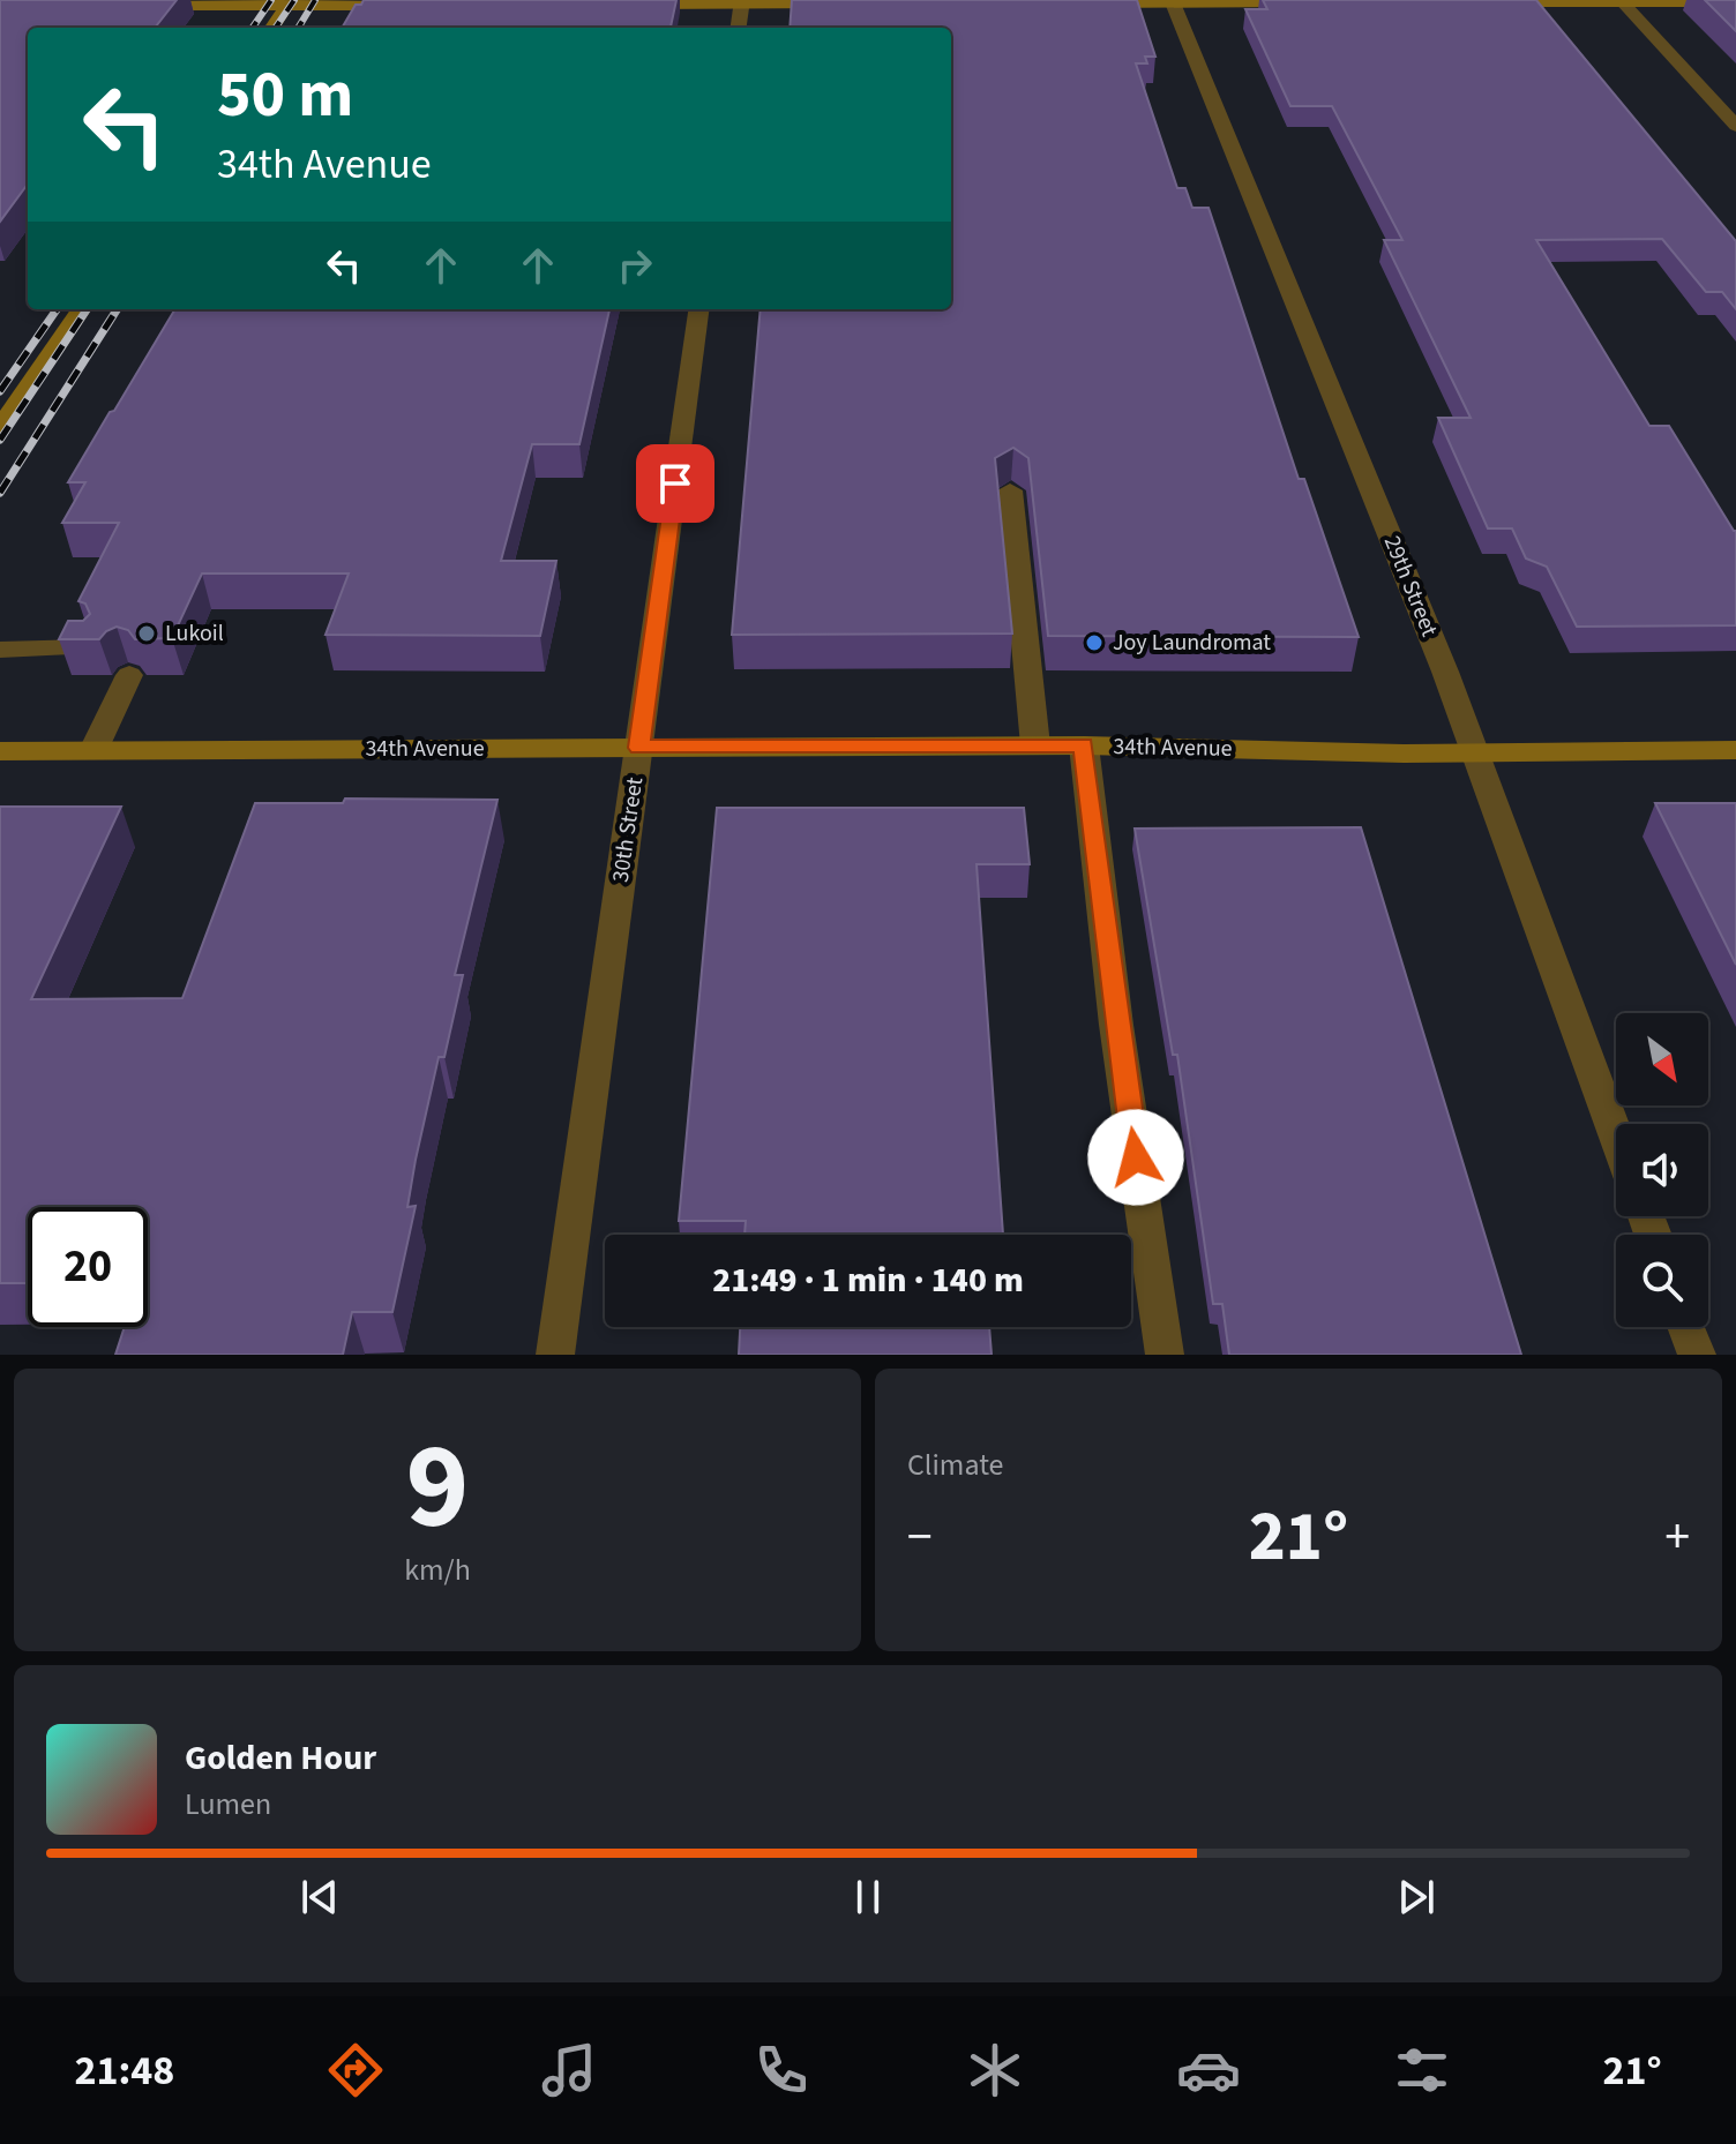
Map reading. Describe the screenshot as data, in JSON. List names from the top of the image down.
{
  "streets": {
    "street": ["29th Street", "34th Avenue", "30th Street"]
  },
  "crossings": [
    ["29th Street", "34th Avenue"],
    ["34th Avenue", "30th Street"]
  ],
  "places": ["Lukoil", "Joy Laundromat"],
  "north": "bottom right",
  "page": {
    "turn": ["50 m", "34th Avenue"],
    "limit": "20",
    "trip": "21:49 · 1 min · 140 m",
    "tile": [
      ["9", "km/h"],
      "Climate"
    ],
    "heat": ["−", "21°", "+"],
    "song": ["Golden Hour", "Lumen"],
    "tabs": ["21:48", "21°"]
  }
}
